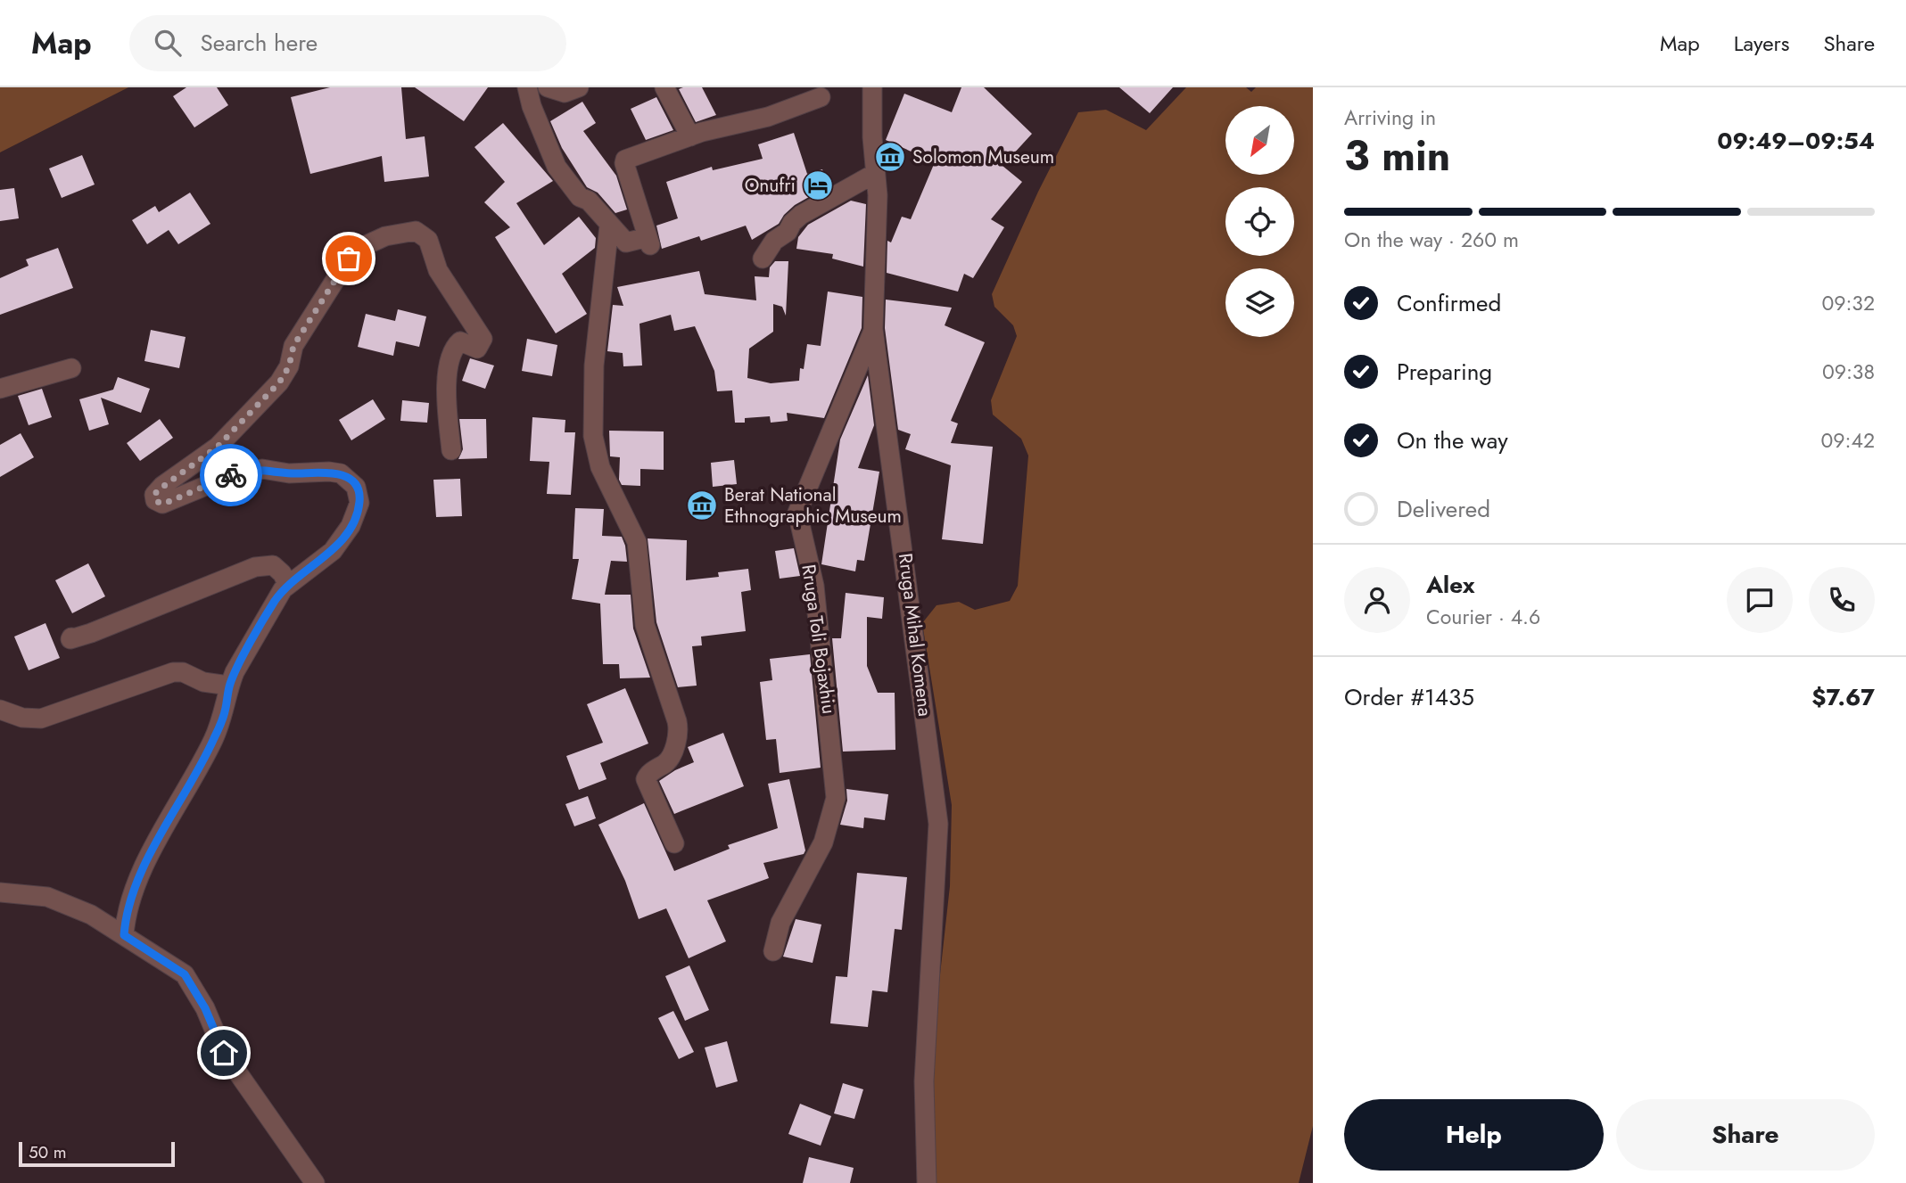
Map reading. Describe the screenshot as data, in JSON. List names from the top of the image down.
{
  "streets": {
    "street": ["Rruga Mihal Komena", "Rruga Toli Bojaxhiu"]
  },
  "crossings": [
    ["Rruga Mihal Komena", "Rruga Toli Bojaxhiu"]
  ],
  "places": {
    "museum": ["Solomon Museum", "Berat National Ethnographic Museum"],
    "hotel": ["Onufri"]
  },
  "scale_bar": "50 m",
  "north": "bottom left",
  "page": {
    "header": "Map",
    "search": "Search here",
    "nav": ["Map", "Layers", "Share"],
    "heading": ["3 min", "Arriving in", "09:49–09:54"],
    "panel": [
      "Alex",
      "Courier · 4.6",
      "Order #1435",
      "$7.67"
    ],
    "bar": "On the way · 260 m",
    "list": [
      ["Confirmed", "09:32"],
      ["Preparing", "09:38"],
      ["On the way", "09:42"],
      "Delivered"
    ],
    "buttons": ["Help", "Share"],
    "scale": "50 m"
  }
}
